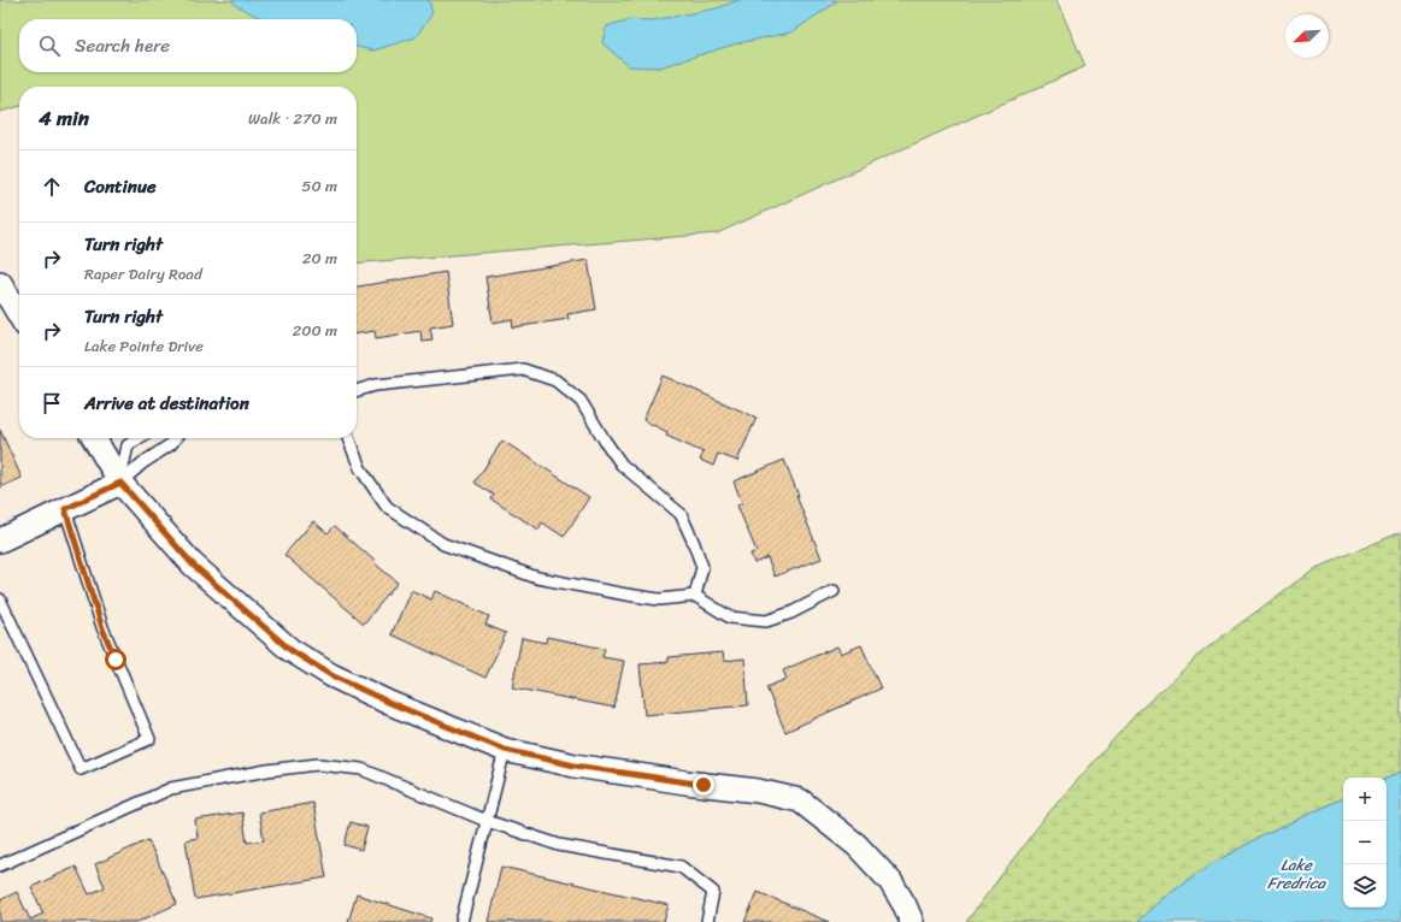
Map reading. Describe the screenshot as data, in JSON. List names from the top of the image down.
{
  "water": ["Lake Fredrica"],
  "north": "bottom left",
  "page": {
    "search": "Search here",
    "heading": ["4 min", "Walk · 270 m"],
    "list": [
      ["Continue", "50 m"],
      ["Turn right", "Raper Dairy Road", "20 m"],
      ["Turn right", "Lake Pointe Drive", "200 m"],
      "Arrive at destination"
    ],
    "map_buttons": ["+", "−"]
  }
}
